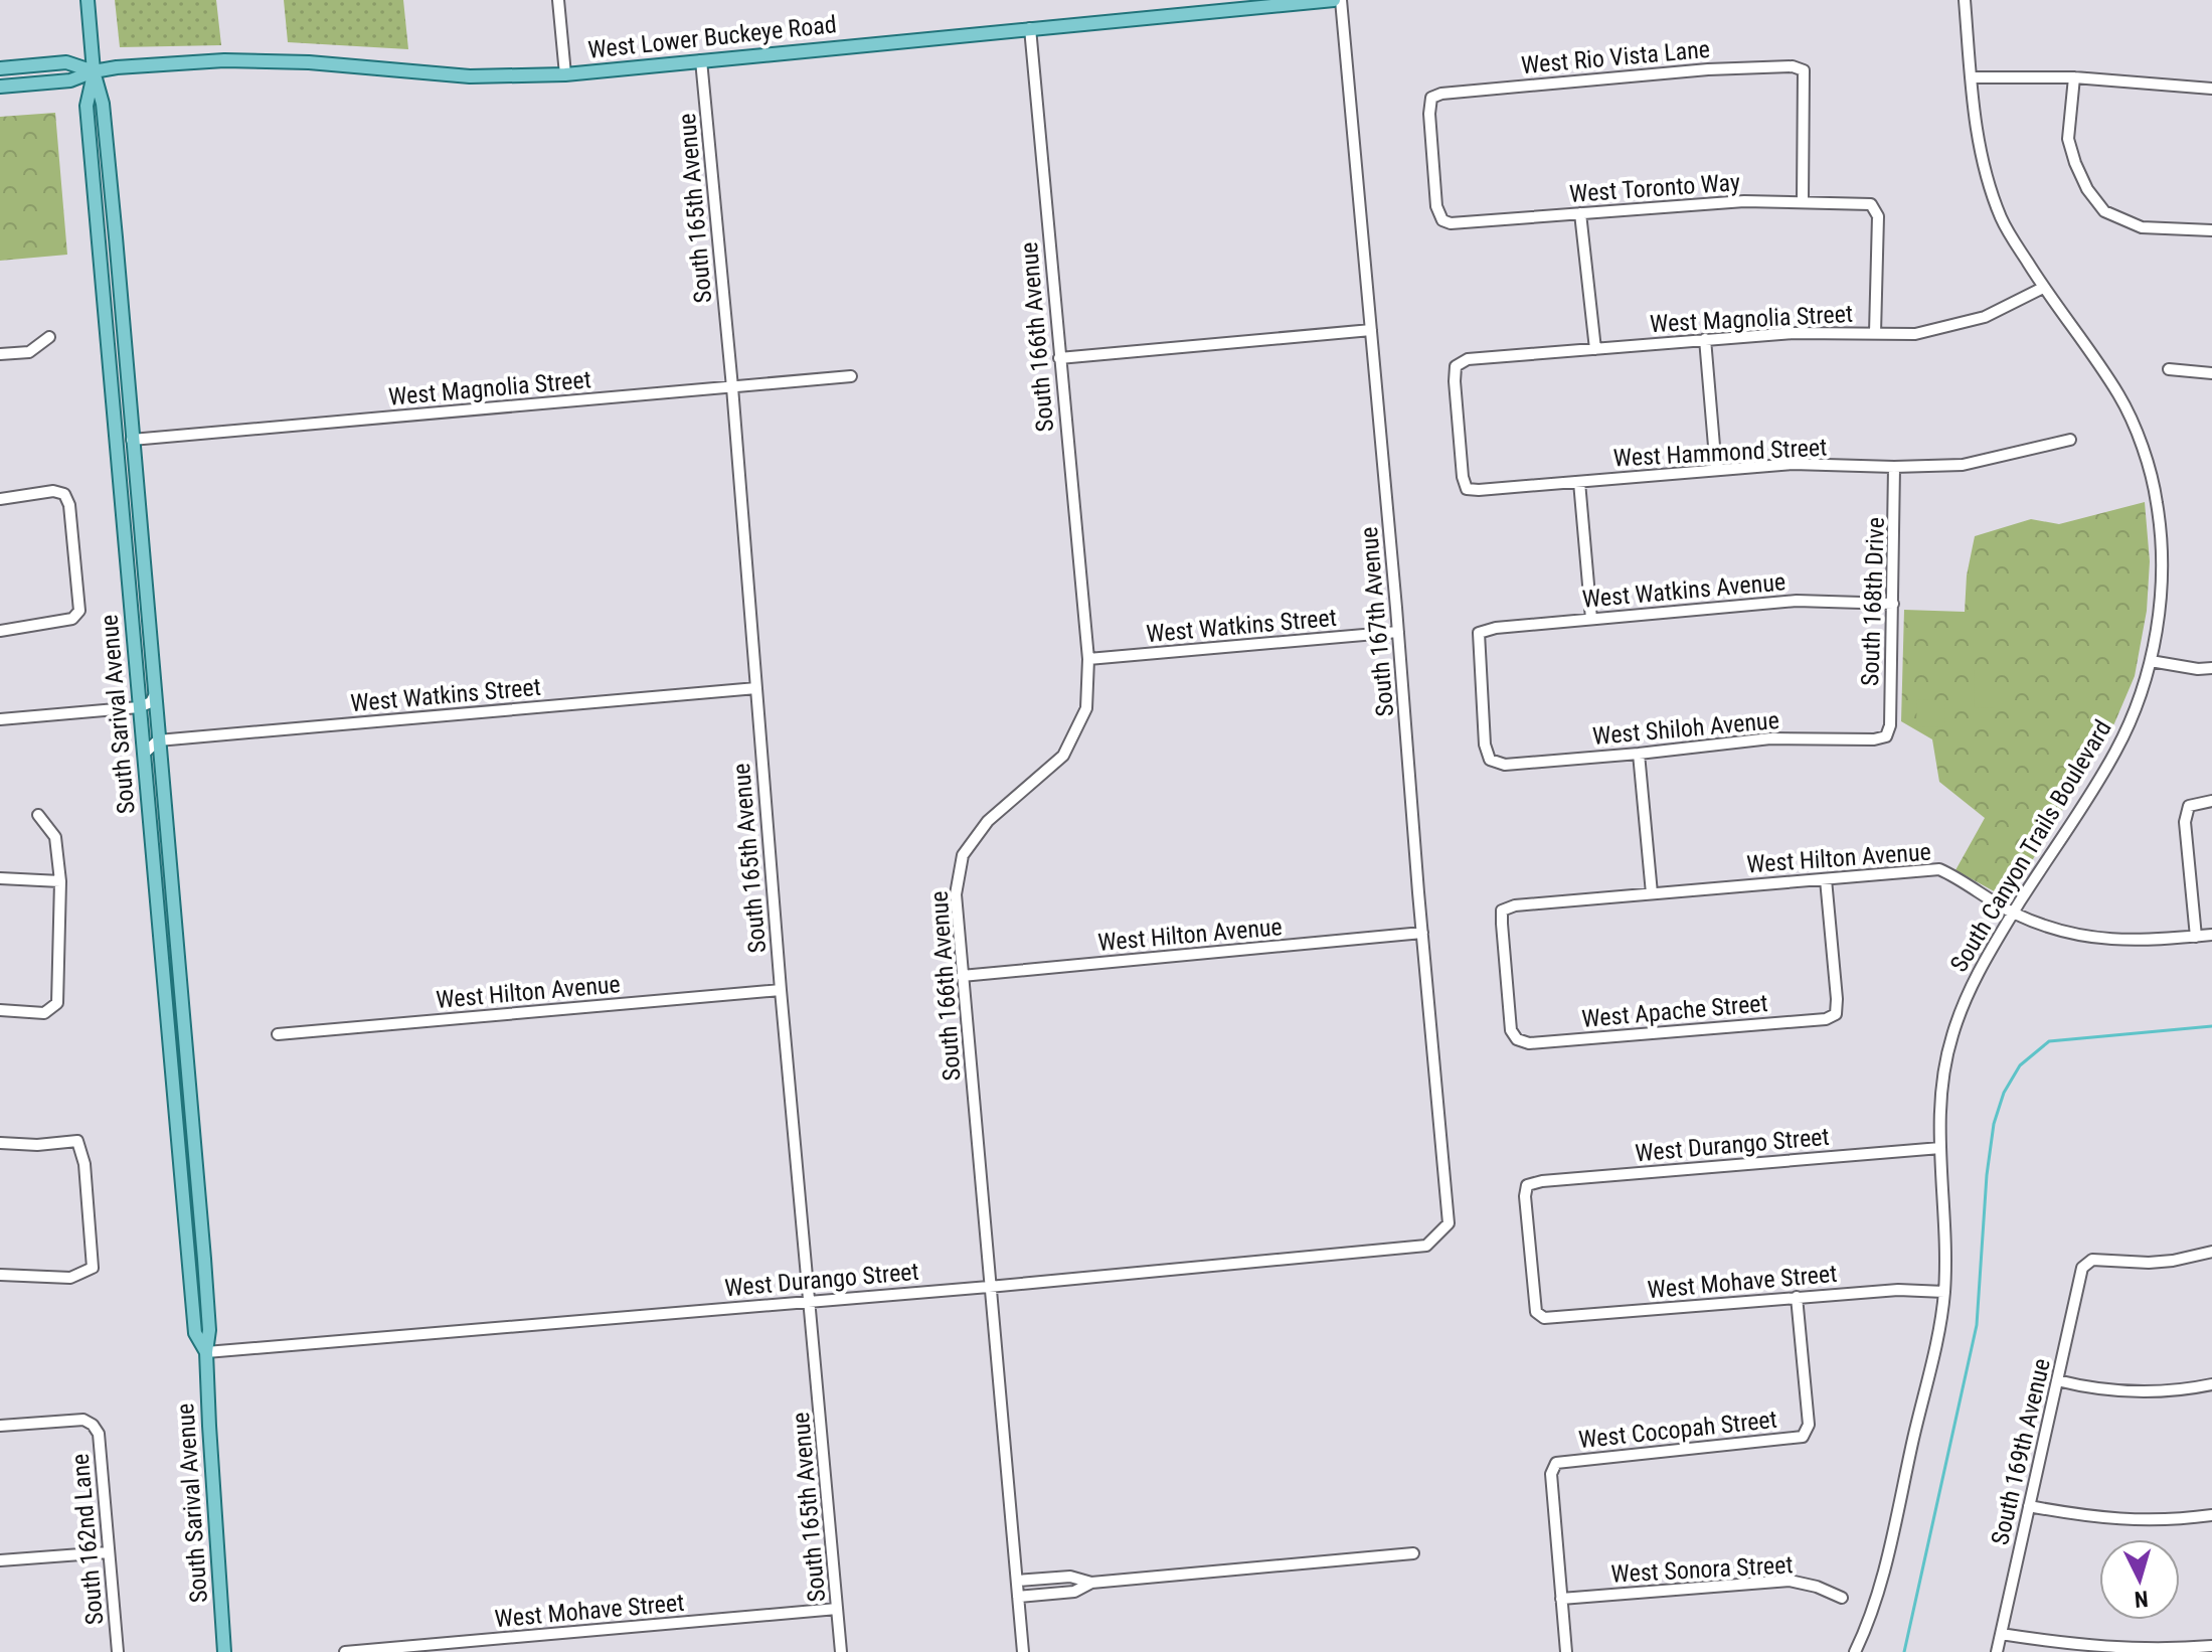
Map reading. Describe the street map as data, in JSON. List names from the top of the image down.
{
  "streets": {
    "main road": ["West Lower Buckeye Road", "South Sarival Avenue"],
    "street": [
      "West Rio Vista Lane",
      "West Toronto Way",
      "South 165th Avenue",
      "West Magnolia Street",
      "South 166th Avenue",
      "West Hammond Street",
      "West Watkins Avenue",
      "South 168th Drive",
      "South 167th Avenue",
      "West Watkins Street",
      "West Shiloh Avenue",
      "South Canyon Trails Boulevard",
      "West Hilton Avenue",
      "West Apache Street",
      "West Durango Street",
      "West Mohave Street",
      "West Cocopah Street",
      "South 169th Avenue",
      "South 162nd Lane",
      "West Sonora Street"
    ]
  },
  "crossings": [
    ["West Lower Buckeye Road", "South 165th Avenue"],
    ["West Lower Buckeye Road", "South 166th Avenue"],
    ["West Lower Buckeye Road", "South Sarival Avenue"],
    ["West Rio Vista Lane", "West Toronto Way"],
    ["West Toronto Way", "West Magnolia Street"],
    ["South 165th Avenue", "West Magnolia Street"],
    ["South 165th Avenue", "West Watkins Street"],
    ["South 165th Avenue", "West Hilton Avenue"],
    ["South 165th Avenue", "West Durango Street"],
    ["South 165th Avenue", "West Mohave Street"],
    ["West Magnolia Street", "West Hammond Street"],
    ["West Magnolia Street", "South Sarival Avenue"],
    ["West Magnolia Street", "South Canyon Trails Boulevard"],
    ["South 166th Avenue", "West Watkins Street"],
    ["South 166th Avenue", "West Hilton Avenue"],
    ["South 166th Avenue", "West Durango Street"],
    ["West Hammond Street", "South 168th Drive"],
    ["West Watkins Avenue", "South 168th Drive"],
    ["West Watkins Avenue", "West Shiloh Avenue"],
    ["South 168th Drive", "West Shiloh Avenue"],
    ["South 167th Avenue", "West Watkins Street"],
    ["South 167th Avenue", "West Hilton Avenue"],
    ["South 167th Avenue", "West Durango Street"],
    ["West Watkins Street", "South Sarival Avenue"],
    ["South Sarival Avenue", "West Durango Street"],
    ["South Canyon Trails Boulevard", "West Hilton Avenue"],
    ["South Canyon Trails Boulevard", "West Durango Street"],
    ["South Canyon Trails Boulevard", "West Mohave Street"],
    ["West Hilton Avenue", "West Apache Street"],
    ["West Durango Street", "West Mohave Street"],
    ["West Mohave Street", "West Cocopah Street"],
    ["West Cocopah Street", "West Sonora Street"]
  ],
  "north": "bottom"
}
